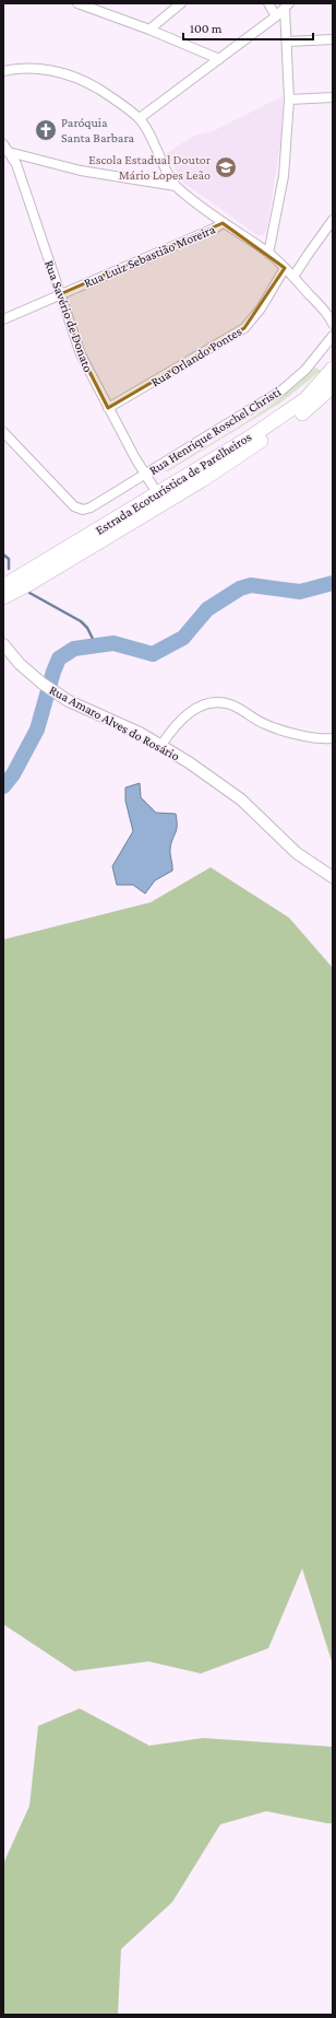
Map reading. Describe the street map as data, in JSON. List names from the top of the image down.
{
  "streets": {
    "main road": ["Estrada Ecoturistica de Parelheiros"],
    "street": [
      "Rua Luiz Sebastião Moreira",
      "Rua Savério de Donato",
      "Rua Orlando Pontes",
      "Rua Henrique Roschel Christi",
      "Rua Amaro Alves do Rosário"
    ]
  },
  "crossings": [
    ["Rua Luiz Sebastião Moreira", "Rua Savério de Donato"],
    ["Rua Savério de Donato", "Rua Orlando Pontes"],
    ["Rua Savério de Donato", "Rua Henrique Roschel Christi"],
    ["Rua Savério de Donato", "Estrada Ecoturistica de Parelheiros"]
  ],
  "places": {
    "church": ["Paróquia Santa Barbara"],
    "school or university": ["Escola Estadual Doutor Mário Lopes Leão"]
  },
  "scale_bar": "100 m"
}
